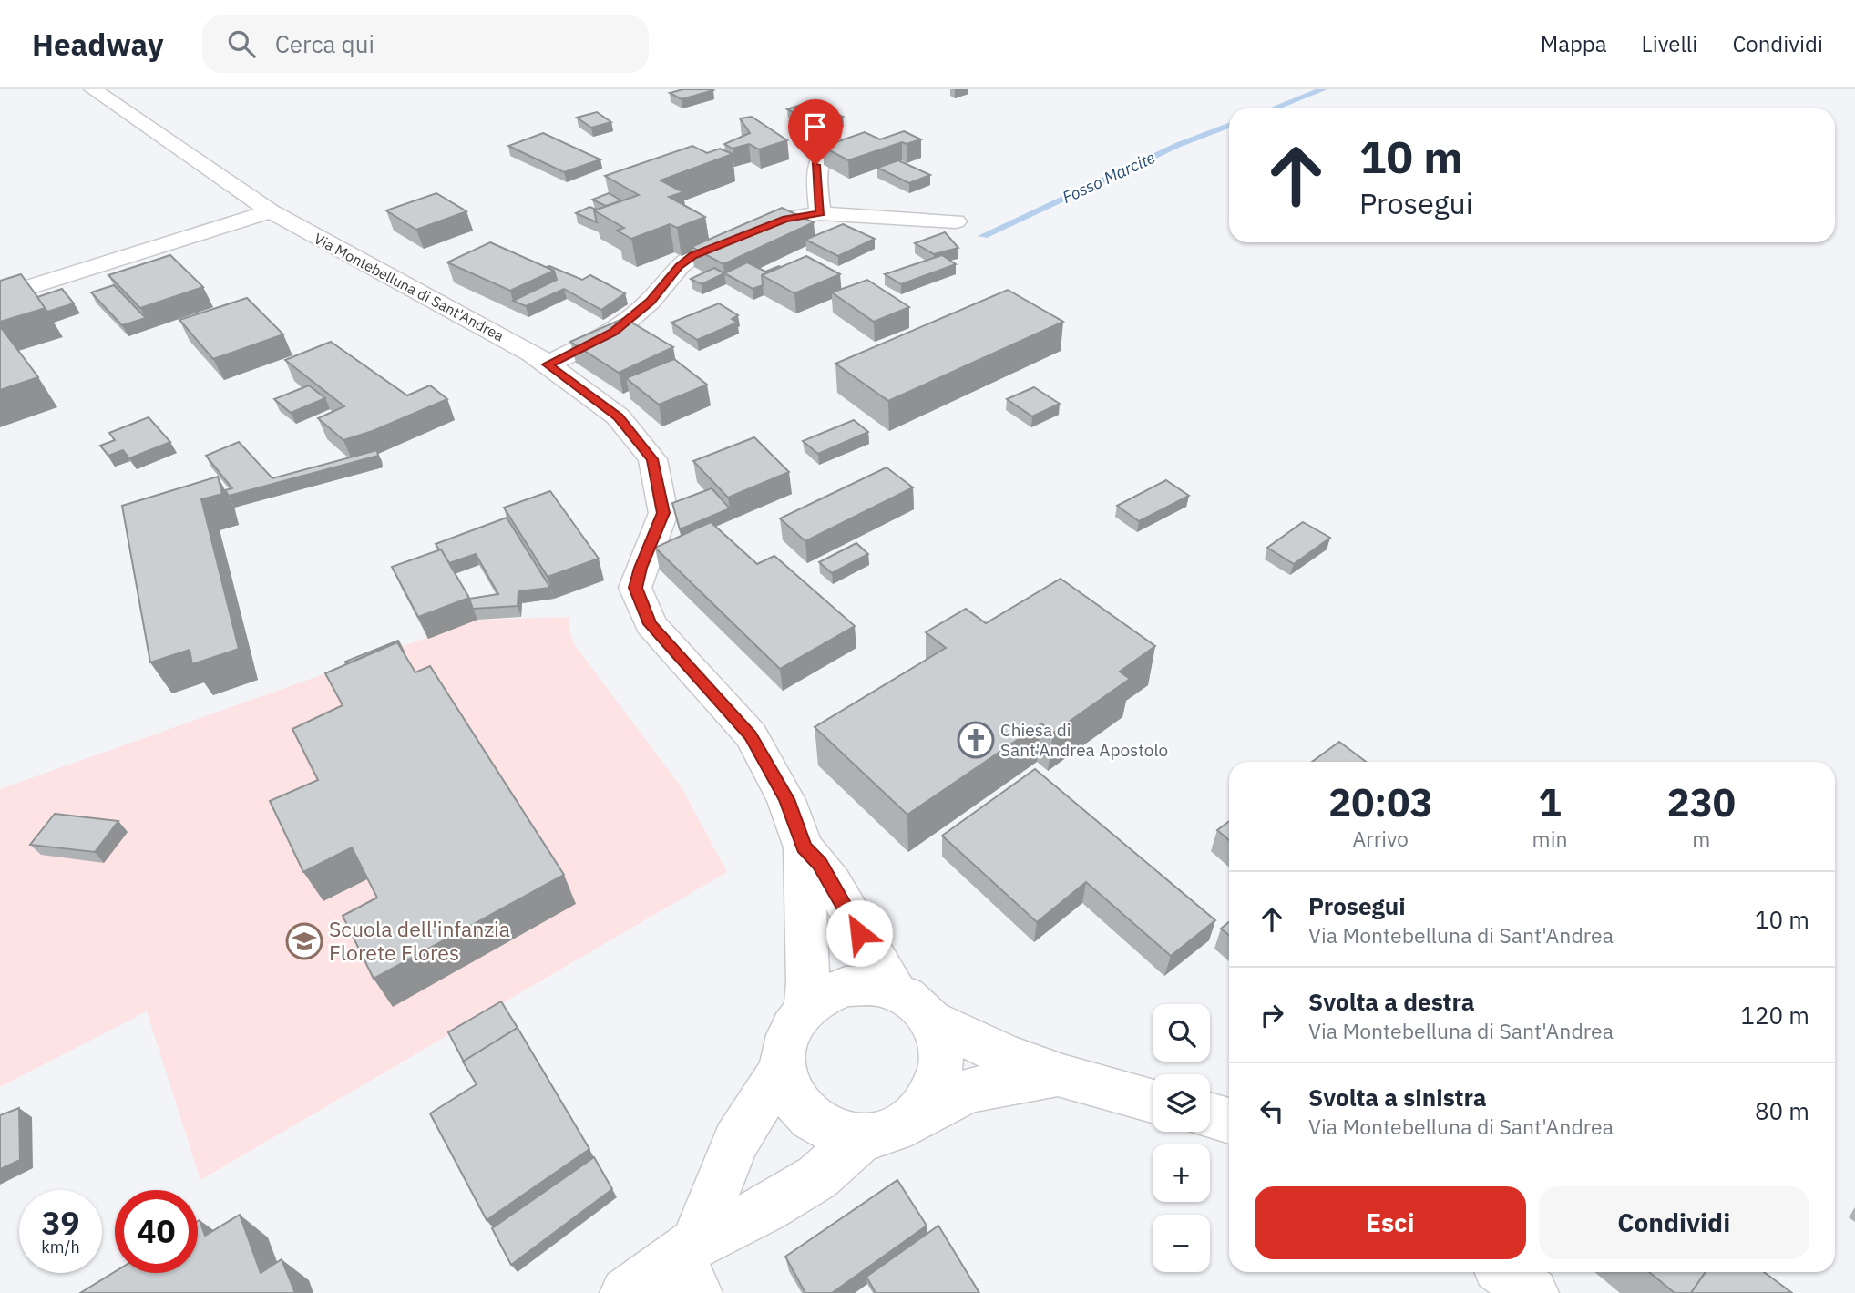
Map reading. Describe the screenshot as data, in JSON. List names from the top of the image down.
{
  "streets": {
    "street": ["Via Montebelluna di Sant'Andrea"]
  },
  "water": ["Fosso Marcite"],
  "places": {
    "church": ["Chiesa di Sant'Andrea Apostolo"],
    "school or university": ["Scuola dell'infanzia Florete Flores"]
  },
  "page": {
    "header": "Headway",
    "search": "Cerca qui",
    "nav": ["Mappa", "Livelli", "Condividi"],
    "turn": ["10 m", "Prosegui"],
    "eta": [
      "20:03",
      "Arrivo",
      "1",
      "min",
      "230",
      "m"
    ],
    "list": [
      {
        "name": "Prosegui",
        "note": "Via Montebelluna di Sant'Andrea",
        "value": "10 m"
      },
      {
        "name": "Svolta a destra",
        "note": "Via Montebelluna di Sant'Andrea",
        "value": "120 m"
      },
      {
        "name": "Svolta a sinistra",
        "note": "Via Montebelluna di Sant'Andrea",
        "value": "80 m"
      }
    ],
    "map_buttons": ["+", "−"],
    "buttons": ["Esci", "Condividi"],
    "speed": "39 km/h",
    "limit": "40"
  }
}
